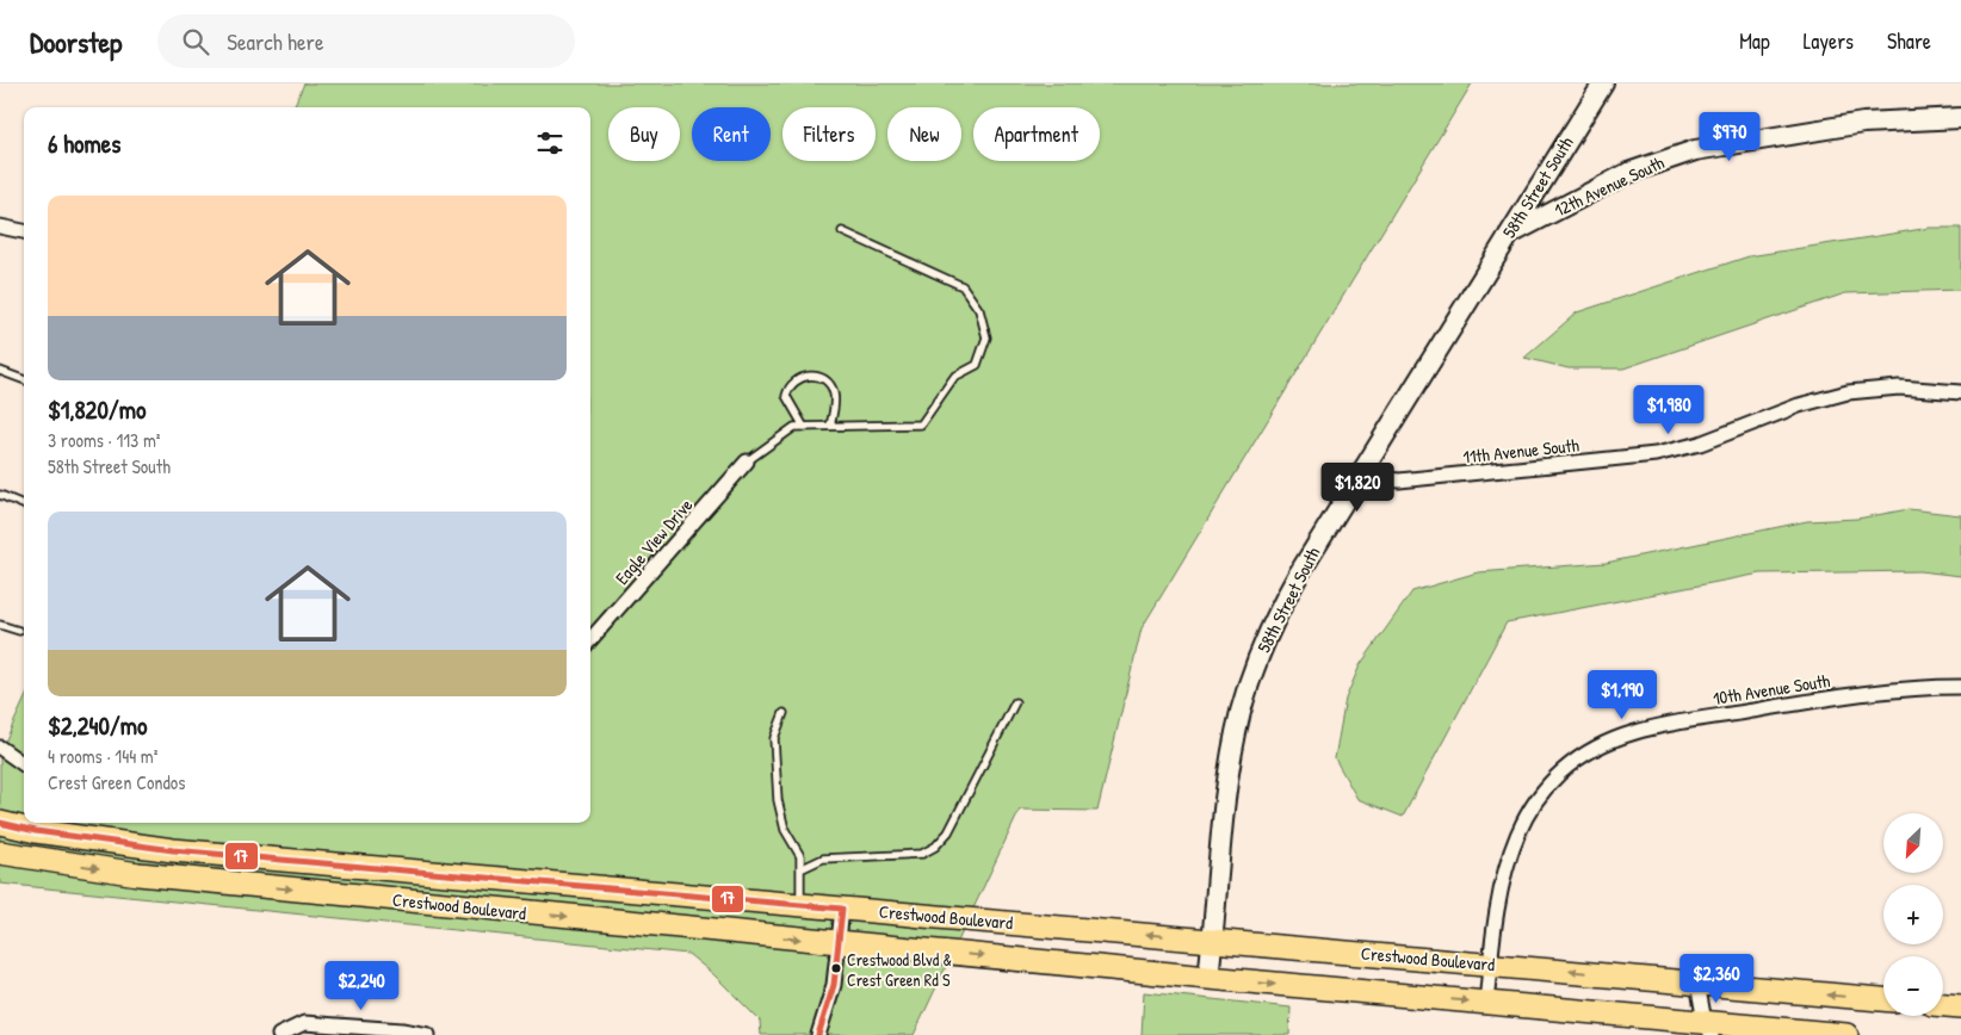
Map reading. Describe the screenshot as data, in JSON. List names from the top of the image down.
{
  "streets": {
    "main road": ["Crestwood Boulevard"],
    "street": [
      "12th Avenue South",
      "58th Street South",
      "11th Avenue South",
      "Eagle View Drive",
      "10th Avenue South"
    ]
  },
  "crossings": [
    ["12th Avenue South", "58th Street South"],
    ["58th Street South", "11th Avenue South"],
    ["58th Street South", "Crestwood Boulevard"],
    ["10th Avenue South", "Crestwood Boulevard"]
  ],
  "places": ["Crestwood Blvd & Crest Green Rd S"],
  "lines": ["transit line 17"],
  "north": "bottom left",
  "page": {
    "header": "Doorstep",
    "search": "Search here",
    "nav": ["Map", "Layers", "Share"],
    "chip": [
      "Buy",
      "Rent",
      "Filters",
      "New",
      "Apartment"
    ],
    "heading": "6 homes",
    "price": [
      "$970",
      "$1,980",
      "$1,820",
      "$1,190",
      "$2,360",
      "$2,240"
    ],
    "list": [
      {
        "name": "$1,820/mo",
        "note": "3 rooms · 113 m² · 58th Street South"
      },
      {
        "name": "$2,240/mo",
        "note": "4 rooms · 144 m² · Crest Green Condos"
      }
    ],
    "map_buttons": ["+", "−"]
  }
}
